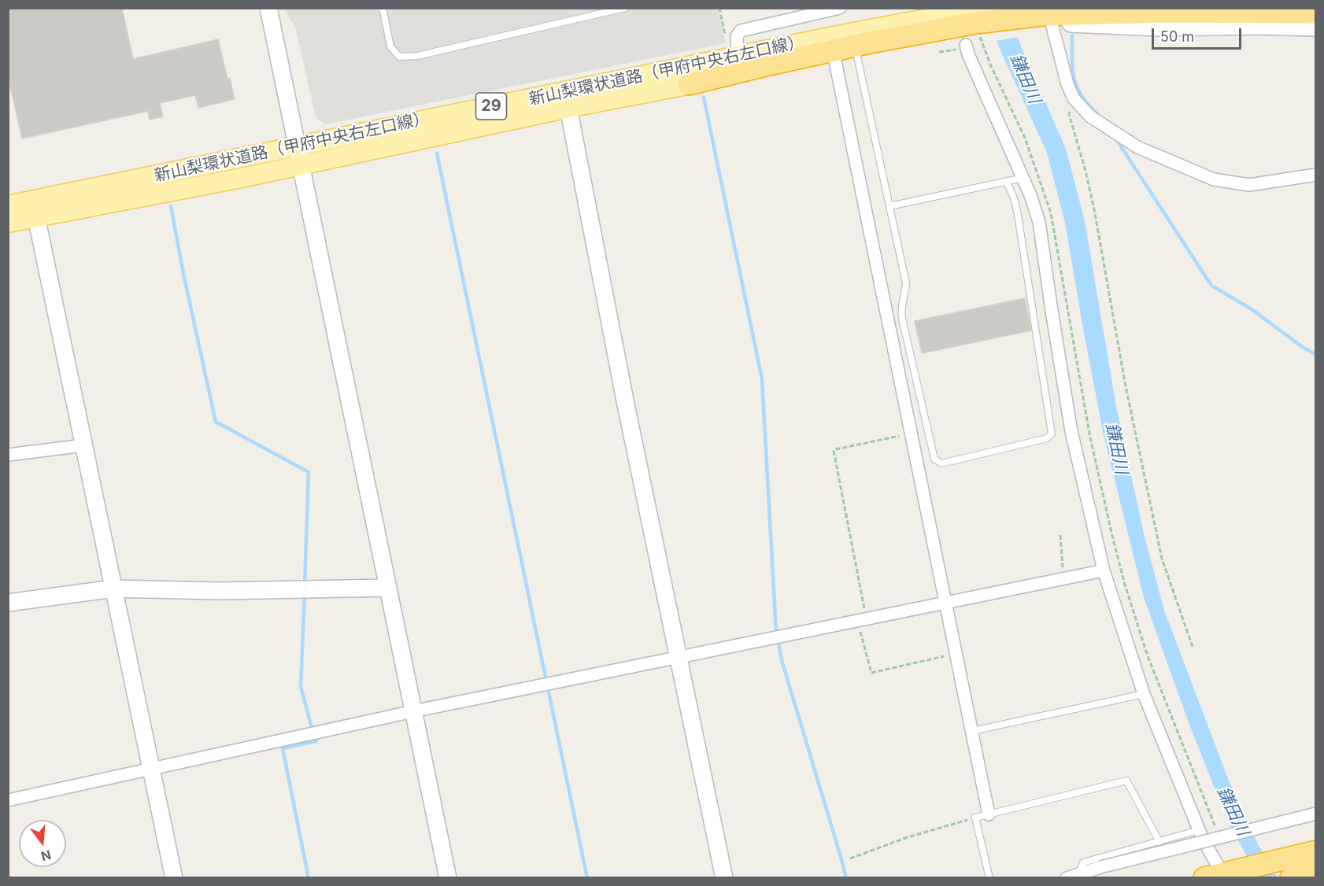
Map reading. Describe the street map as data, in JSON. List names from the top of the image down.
{
  "streets": {
    "main road": ["新山梨環状道路（甲府中央右左口線）", "29"]
  },
  "water": ["鎌田川"],
  "scale_bar": "50 m",
  "north": "bottom"
}
